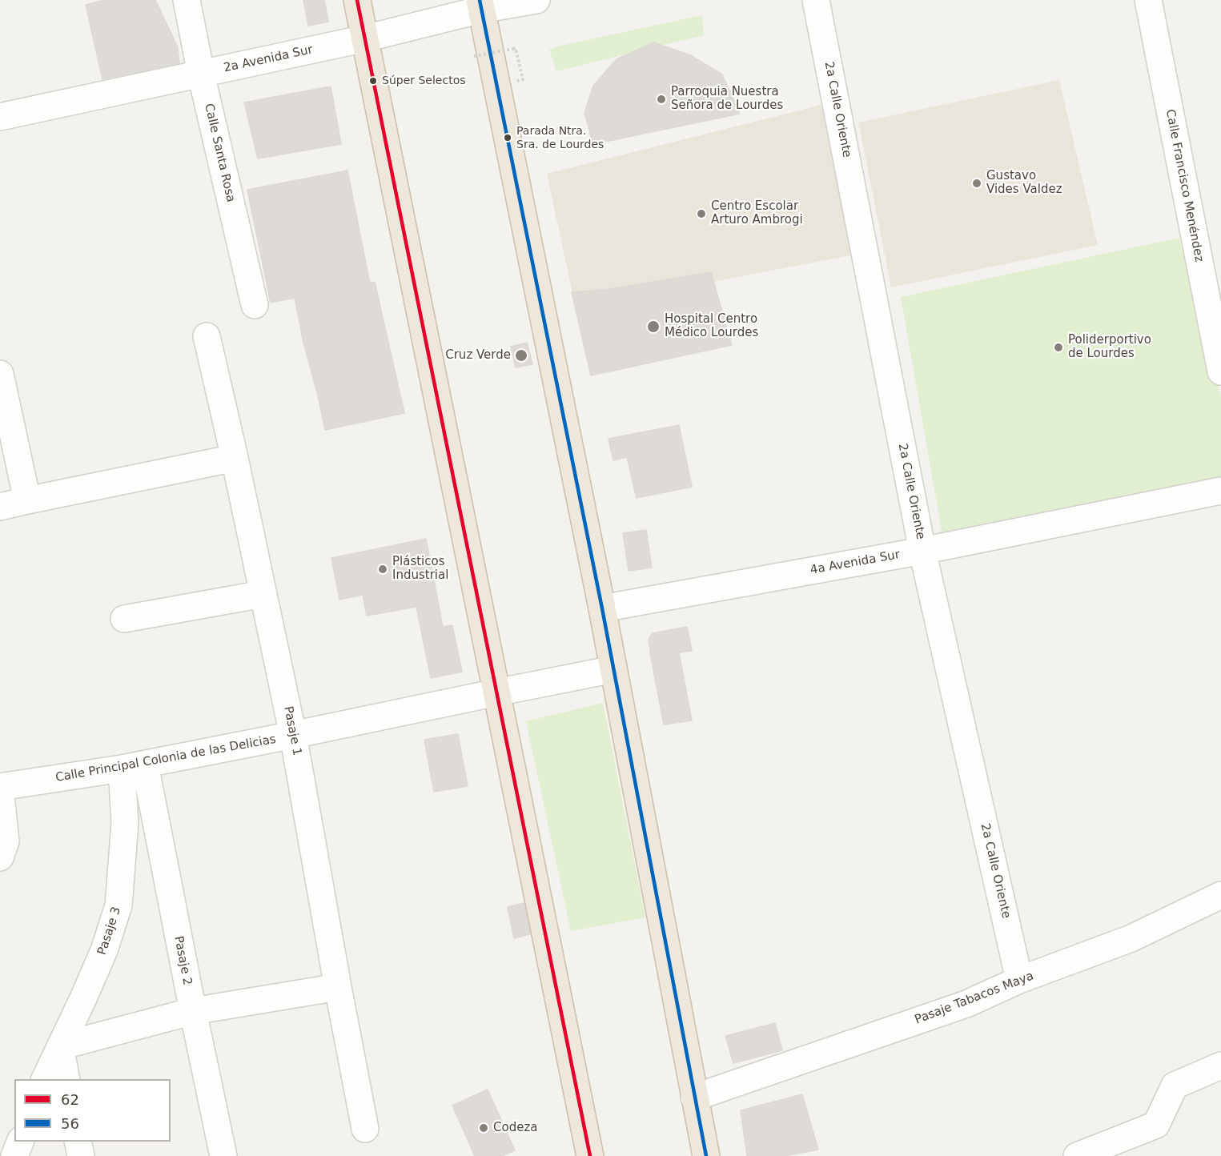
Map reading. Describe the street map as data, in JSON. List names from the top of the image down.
{
  "streets": {
    "street": [
      "2a Avenida Sur",
      "2a Calle Oriente",
      "Calle Santa Rosa",
      "Calle Francisco Menéndez",
      "4a Avenida Sur",
      "Pasaje 1",
      "Calle Principal Colonia de las Delicias",
      "Pasaje 3",
      "Pasaje 2",
      "Pasaje Tabacos Maya"
    ]
  },
  "crossings": [
    ["2a Avenida Sur", "Calle Santa Rosa"],
    ["2a Calle Oriente", "4a Avenida Sur"],
    ["2a Calle Oriente", "Pasaje Tabacos Maya"],
    ["Pasaje 1", "Calle Principal Colonia de las Delicias"],
    ["Calle Principal Colonia de las Delicias", "Pasaje 3"],
    ["Calle Principal Colonia de las Delicias", "Pasaje 2"],
    ["Pasaje 3", "Pasaje 2"]
  ],
  "places": [
    "Súper Selectos",
    "Parroquia Nuestra Señora de Lourdes",
    "Parada Ntra. Sra. de Lourdes",
    "Gustavo Vides Valdez",
    "Centro Escolar Arturo Ambrogi",
    "Hospital Centro Médico Lourdes",
    "Poliderportivo de Lourdes",
    "Cruz Verde",
    "Plásticos Industrial",
    "Codeza"
  ],
  "lines": ["transit line 62", "transit line 56"],
  "legend": ["62", "56"]
}
